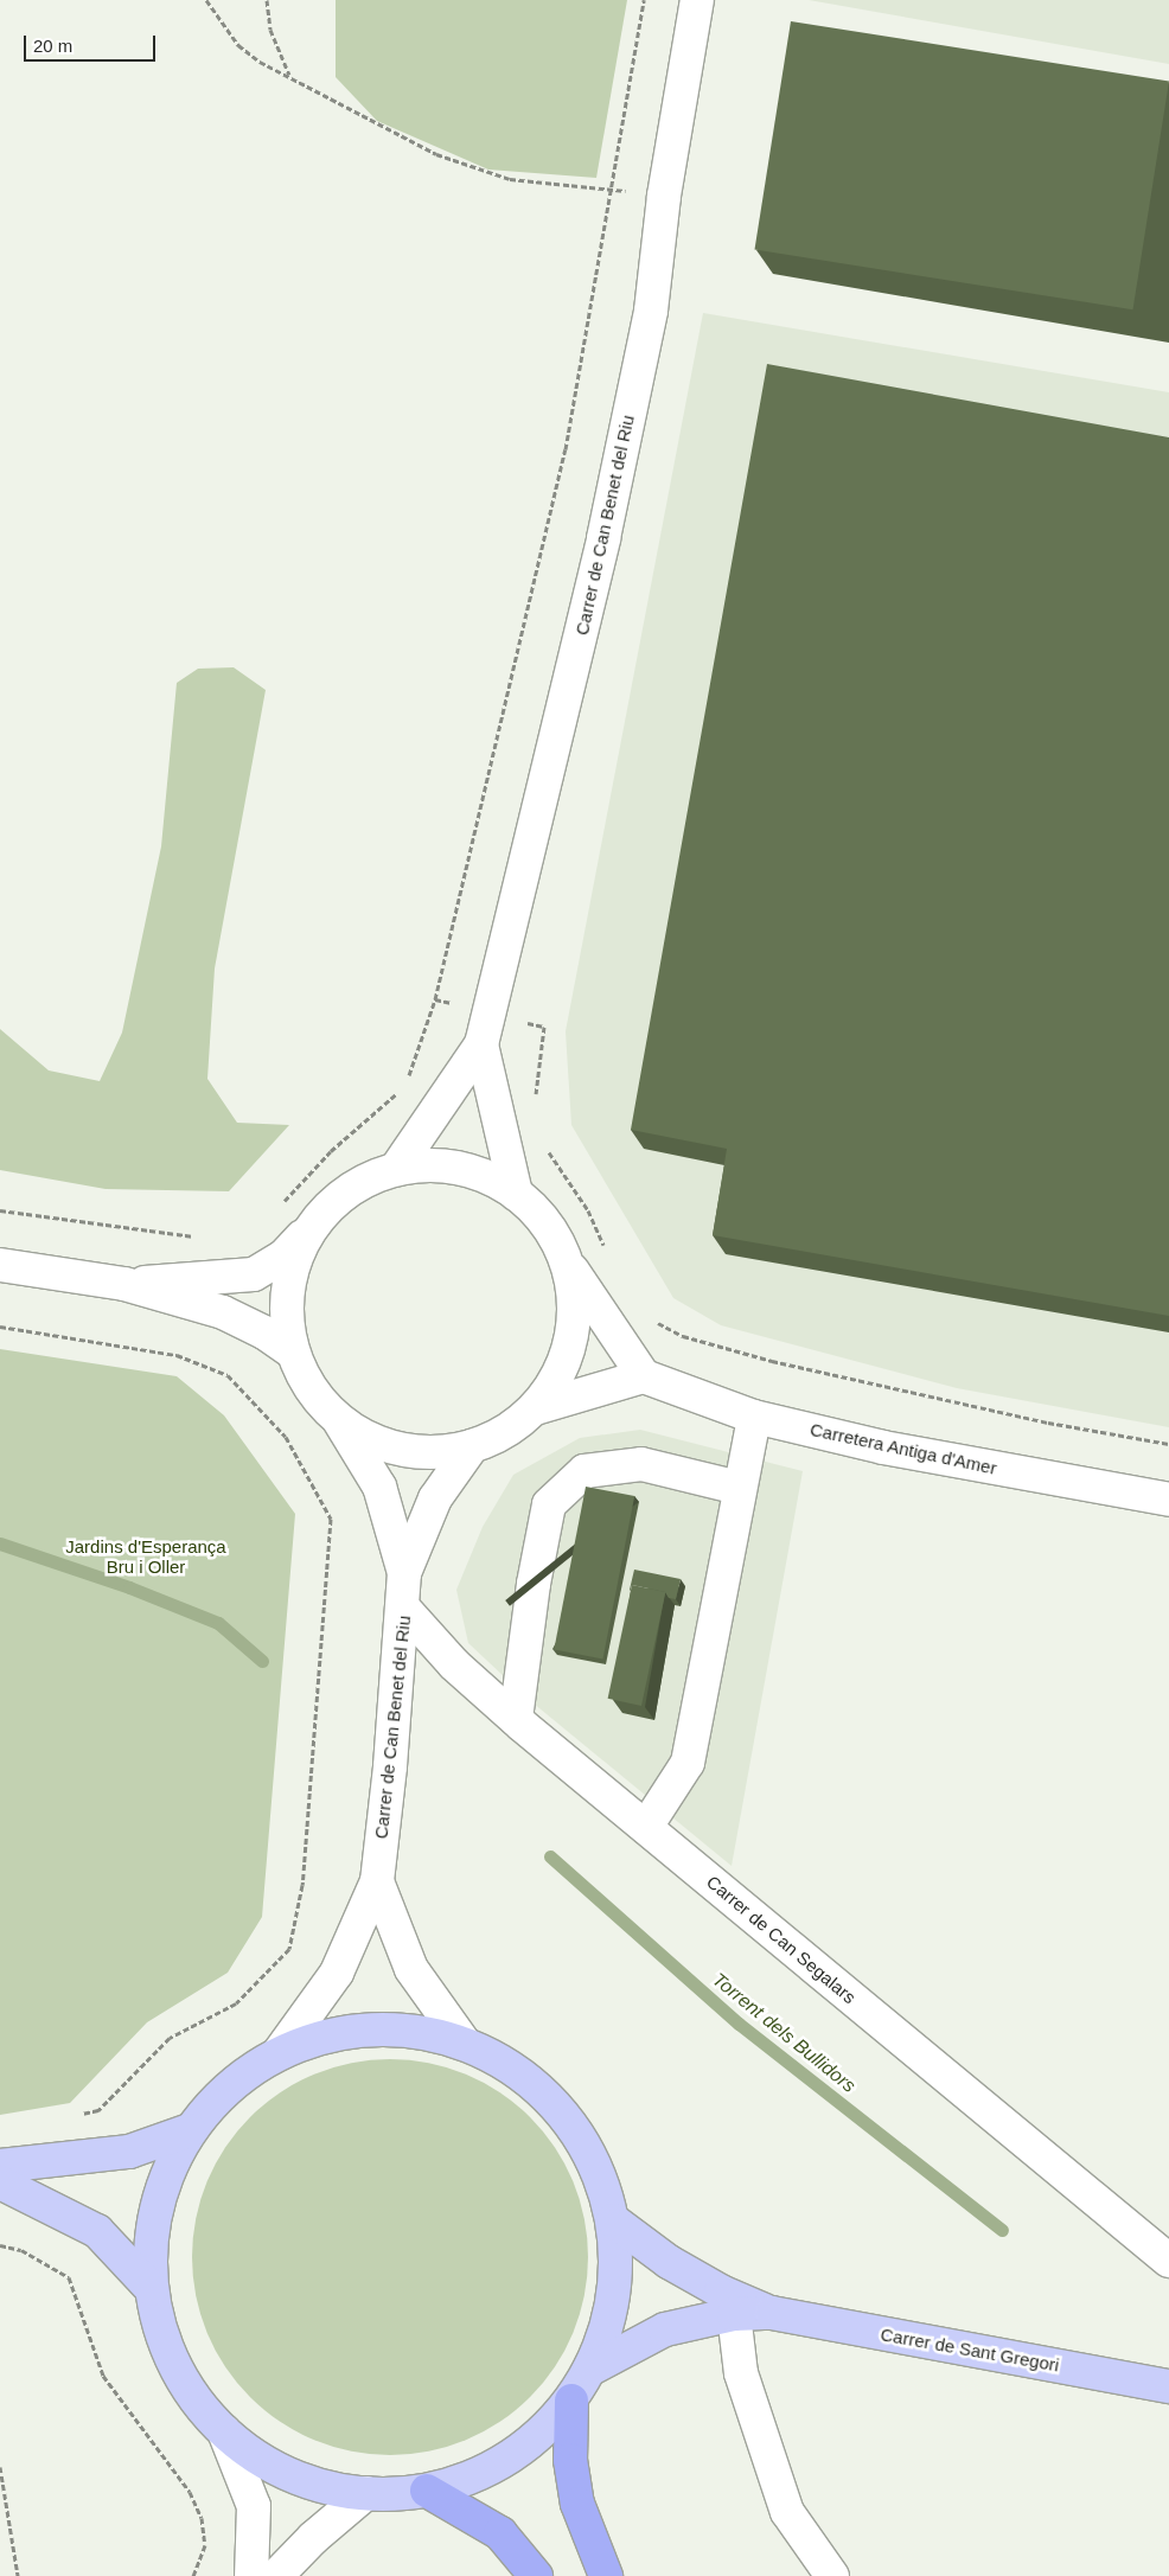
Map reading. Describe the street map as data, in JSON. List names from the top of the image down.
{
  "streets": {
    "main road": ["Carrer de Sant Gregori"],
    "street": ["Carrer de Can Benet del Riu", "Carretera Antiga d'Amer", "Carrer de Can Segalars"]
  },
  "crossings": [
    ["Carrer de Can Benet del Riu", "Carrer de Can Segalars"]
  ],
  "water": ["Torrent dels Bullidors"],
  "parks": ["Jardins d'Esperança Bru i Oller"],
  "scale_bar": "20 m"
}
